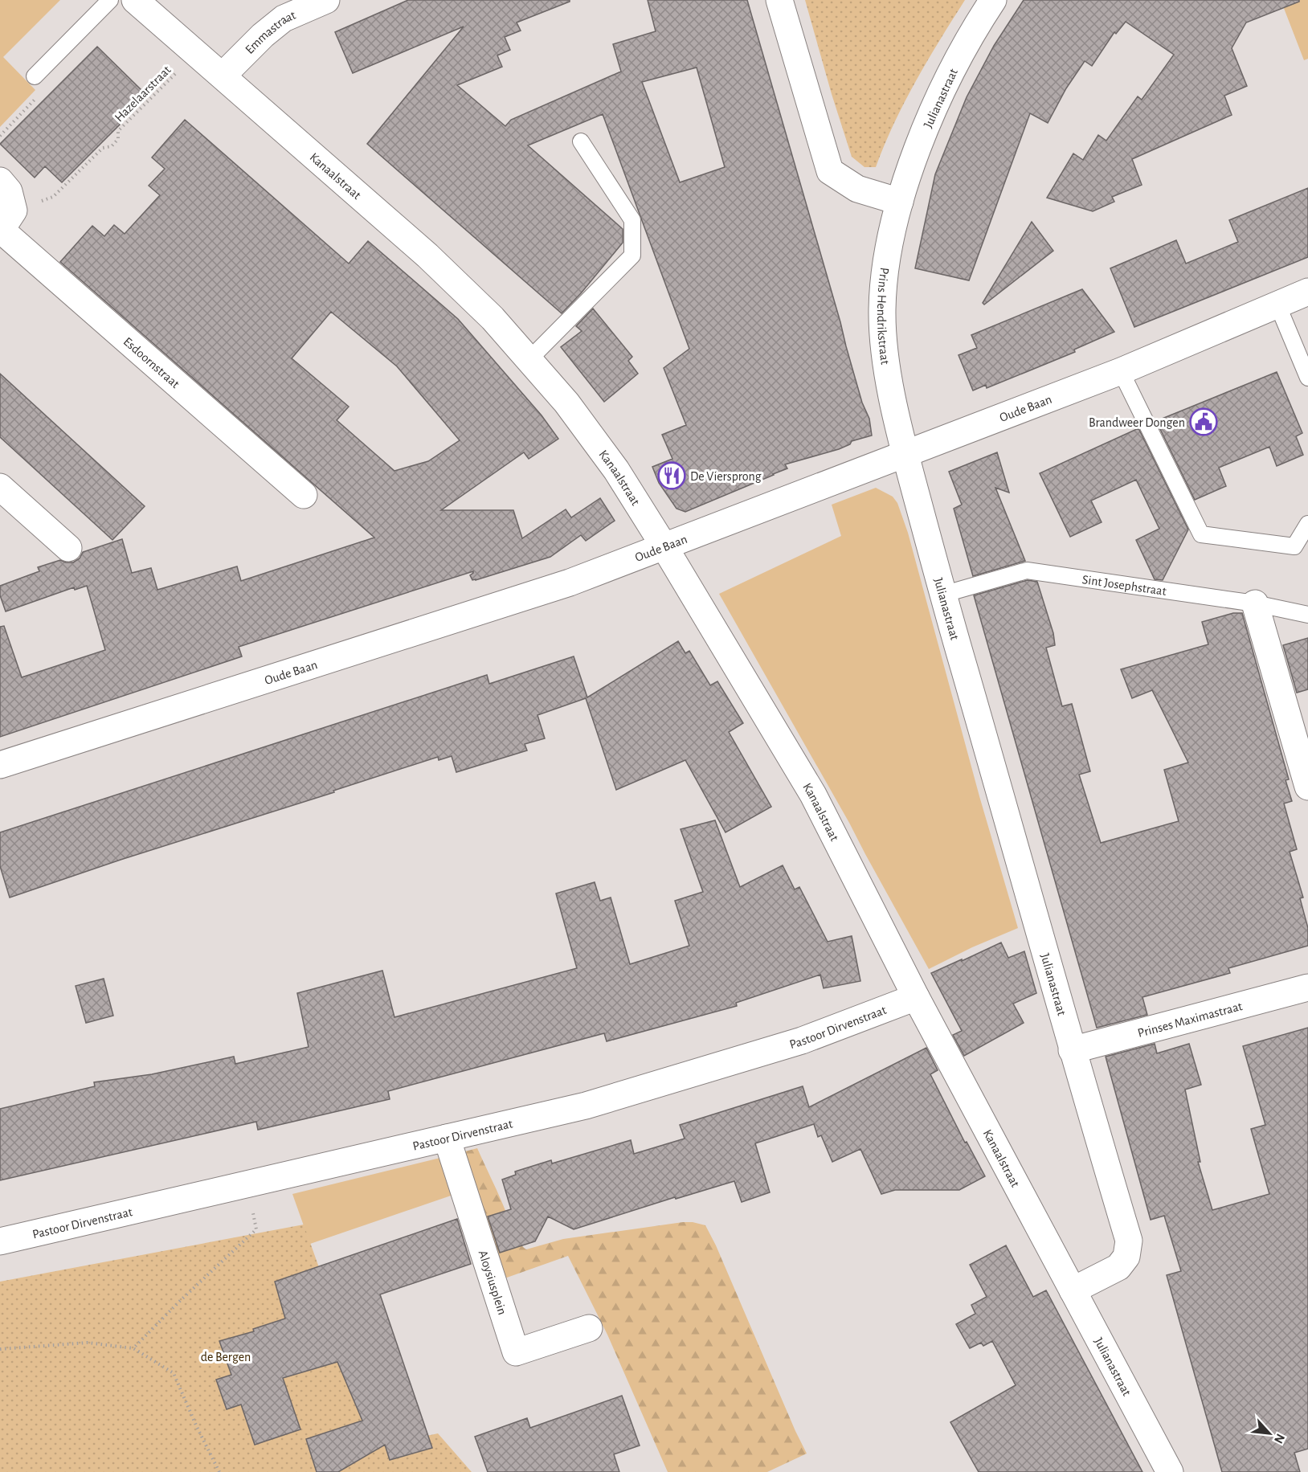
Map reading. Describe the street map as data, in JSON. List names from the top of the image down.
{
  "streets": {
    "street": [
      "Emmastraat",
      "Julianastraat",
      "Kanaalstraat",
      "Prins Hendrikstraat",
      "Esdoornstraat",
      "Oude Baan",
      "Prinses Maximastraat",
      "Pastoor Dirvenstraat",
      "Aloysiusplein"
    ],
    "lane": ["Sint Josephstraat"],
    "path": ["Hazelaarstraat"]
  },
  "crossings": [
    ["Emmastraat", "Kanaalstraat"],
    ["Hazelaarstraat", "Kanaalstraat"],
    ["Hazelaarstraat", "Esdoornstraat"],
    ["Julianastraat", "Kanaalstraat"],
    ["Julianastraat", "Prins Hendrikstraat"],
    ["Julianastraat", "Oude Baan"],
    ["Julianastraat", "Sint Josephstraat"],
    ["Julianastraat", "Prinses Maximastraat"],
    ["Kanaalstraat", "Oude Baan"],
    ["Kanaalstraat", "Pastoor Dirvenstraat"],
    ["Prins Hendrikstraat", "Oude Baan"],
    ["Pastoor Dirvenstraat", "Aloysiusplein"]
  ],
  "parks": ["de Bergen"],
  "places": {
    "public building": ["Brandweer Dongen"],
    "restaurant": ["De Viersprong"]
  },
  "north": "bottom right"
}
